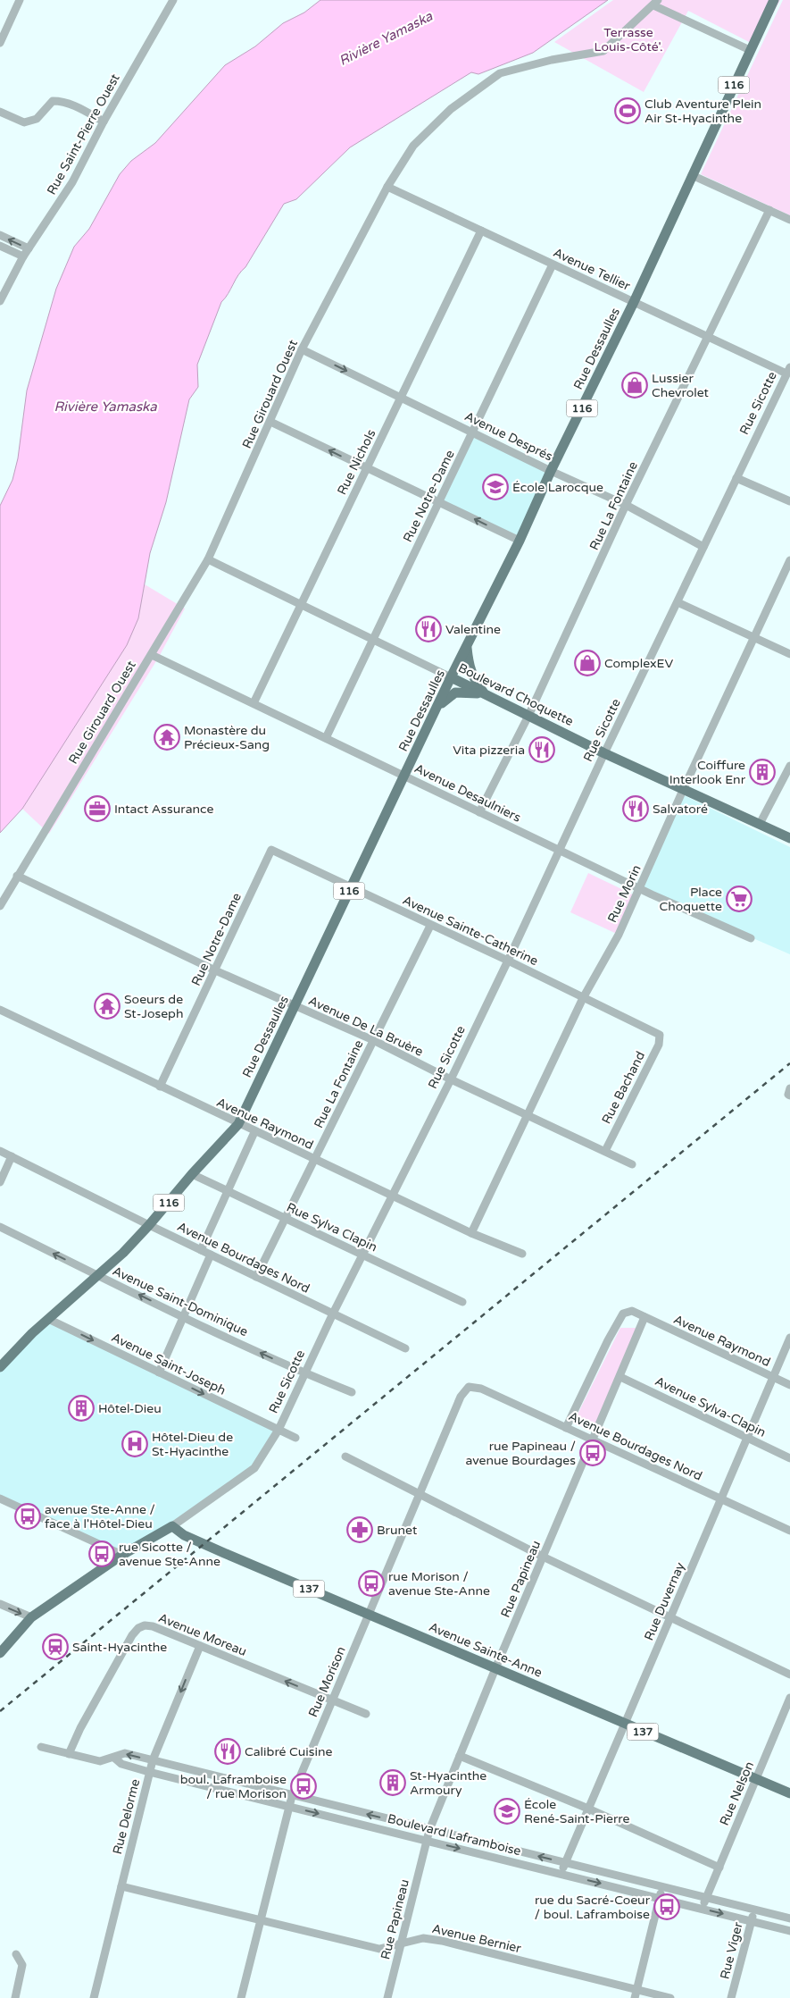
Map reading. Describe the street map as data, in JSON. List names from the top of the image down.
{
  "streets": {
    "main road": [
      "116",
      "Rue Dessaulles",
      "Rue Sicotte",
      "Boulevard Choquette",
      "137",
      "Avenue Sainte-Anne"
    ],
    "street": [
      "Rue Saint-Pierre Ouest",
      "Avenue Tellier",
      "Rue Girouard Ouest",
      "Avenue Després",
      "Rue Nichols",
      "Rue Notre-Dame",
      "Rue La Fontaine",
      "Avenue Desaulniers",
      "Rue Morin",
      "Avenue Sainte-Catherine",
      "Avenue De La Bruère",
      "Rue Bachand",
      "Avenue Raymond",
      "Rue Sylva Clapin",
      "Avenue Bourdages Nord",
      "Avenue Saint-Dominique",
      "Avenue Saint-Joseph",
      "Avenue Sylva-Clapin",
      "Rue Papineau",
      "Rue Duvernay",
      "Avenue Moreau",
      "Rue Morison",
      "Rue Nelson",
      "Rue Delorme",
      "Boulevard Laframboise",
      "Avenue Bernier",
      "Rue Viger"
    ]
  },
  "crossings": [
    ["Avenue Tellier", "Rue Dessaulles"],
    ["Avenue Tellier", "Rue Girouard Ouest"],
    ["Avenue Tellier", "Rue Sicotte"],
    ["Avenue Tellier", "Rue Nichols"],
    ["Avenue Tellier", "Rue Notre-Dame"],
    ["Avenue Tellier", "Rue La Fontaine"],
    ["Rue Dessaulles", "Avenue Després"],
    ["Rue Dessaulles", "Boulevard Choquette"],
    ["Rue Dessaulles", "Avenue Desaulniers"],
    ["Rue Dessaulles", "Avenue Sainte-Catherine"],
    ["Rue Dessaulles", "Avenue De La Bruère"],
    ["Rue Dessaulles", "Avenue Raymond"],
    ["Rue Dessaulles", "Rue Sylva Clapin"],
    ["Rue Dessaulles", "Avenue Bourdages Nord"],
    ["Rue Dessaulles", "Avenue Saint-Dominique"],
    ["Rue Dessaulles", "Avenue Saint-Joseph"],
    ["Rue Girouard Ouest", "Avenue Després"],
    ["Rue Girouard Ouest", "Boulevard Choquette"],
    ["Rue Girouard Ouest", "Avenue Desaulniers"],
    ["Rue Girouard Ouest", "Avenue De La Bruère"],
    ["Rue Sicotte", "Avenue Després"],
    ["Rue Sicotte", "Boulevard Choquette"],
    ["Rue Sicotte", "Avenue Desaulniers"],
    ["Rue Sicotte", "Avenue Sainte-Catherine"],
    ["Rue Sicotte", "Avenue De La Bruère"],
    ["Rue Sicotte", "Avenue Raymond"],
    ["Rue Sicotte", "Rue Sylva Clapin"],
    ["Rue Sicotte", "Avenue Bourdages Nord"],
    ["Rue Sicotte", "Avenue Saint-Dominique"],
    ["Rue Sicotte", "Avenue Saint-Joseph"],
    ["Rue Sicotte", "Avenue Sainte-Anne"],
    ["Avenue Després", "Rue Nichols"],
    ["Avenue Després", "Rue Notre-Dame"],
    ["Avenue Després", "Rue La Fontaine"],
    ["Rue Nichols", "Boulevard Choquette"],
    ["Rue Nichols", "Avenue Desaulniers"],
    ["Rue Notre-Dame", "Boulevard Choquette"],
    ["Rue Notre-Dame", "Avenue Desaulniers"],
    ["Rue Notre-Dame", "Avenue Sainte-Catherine"],
    ["Rue Notre-Dame", "Avenue De La Bruère"],
    ["Rue Notre-Dame", "Avenue Raymond"],
    ["Rue La Fontaine", "Boulevard Choquette"],
    ["Rue La Fontaine", "Avenue Desaulniers"],
    ["Rue La Fontaine", "Avenue Sainte-Catherine"],
    ["Rue La Fontaine", "Avenue De La Bruère"],
    ["Rue La Fontaine", "Avenue Raymond"],
    ["Rue La Fontaine", "Rue Sylva Clapin"],
    ["Rue La Fontaine", "Avenue Bourdages Nord"],
    ["Boulevard Choquette", "Rue Morin"],
    ["Avenue Desaulniers", "Rue Morin"],
    ["Rue Morin", "Avenue Sainte-Catherine"],
    ["Rue Morin", "Avenue De La Bruère"],
    ["Rue Morin", "Avenue Raymond"],
    ["Avenue Sainte-Catherine", "Rue Bachand"],
    ["Avenue De La Bruère", "Rue Bachand"],
    ["Avenue Raymond", "Rue Papineau"],
    ["Avenue Raymond", "Rue Duvernay"],
    ["Avenue Bourdages Nord", "Rue Papineau"],
    ["Avenue Bourdages Nord", "Rue Duvernay"],
    ["Avenue Bourdages Nord", "Rue Morison"],
    ["Avenue Sylva-Clapin", "Rue Papineau"],
    ["Avenue Sylva-Clapin", "Rue Duvernay"],
    ["Rue Papineau", "Avenue Sainte-Anne"],
    ["Rue Papineau", "Boulevard Laframboise"],
    ["Rue Papineau", "Avenue Bernier"],
    ["Rue Duvernay", "Avenue Sainte-Anne"],
    ["Rue Duvernay", "Boulevard Laframboise"],
    ["Avenue Moreau", "Rue Morison"],
    ["Avenue Moreau", "Rue Delorme"],
    ["Avenue Moreau", "Boulevard Laframboise"],
    ["Avenue Sainte-Anne", "Rue Morison"],
    ["Avenue Sainte-Anne", "Rue Nelson"],
    ["Rue Morison", "Boulevard Laframboise"],
    ["Rue Morison", "Avenue Bernier"],
    ["Rue Nelson", "Boulevard Laframboise"],
    ["Rue Delorme", "Boulevard Laframboise"],
    ["Rue Delorme", "Avenue Bernier"],
    ["Boulevard Laframboise", "Rue Viger"]
  ],
  "one_way": ["Avenue Saint-Dominique", "Avenue Saint-Joseph", "Avenue Moreau"],
  "water": ["Rivière Yamaska"],
  "parks": ["Terrasse Louis-Côté'."],
  "places": {
    "sports": ["Club Aventure Plein Air St-Hyacinthe"],
    "shop": ["Lussier Chevrolet", "ComplexEV"],
    "school or university": ["École Larocque", "École René-Saint-Pierre"],
    "restaurant": [
      "Valentine",
      "Vita pizzeria",
      "Salvatoré",
      "Calibré Cuisine"
    ],
    "temple": ["Monastère du Précieux-Sang", "Soeurs de St-Joseph"],
    "building": ["Coiffure Interlook Enr", "Hôtel-Dieu", "St-Hyacinthe Armoury"],
    "office": ["Intact Assurance"],
    "supermarket": ["Place Choquette"],
    "hospital": ["Hôtel-Dieu de St-Hyacinthe"],
    "bus stop": [
      "rue Papineau / avenue Bourdages",
      "avenue Ste-Anne / face à l'Hôtel-Dieu",
      "rue Sicotte / avenue Ste-Anne",
      "rue Morison / avenue Ste-Anne",
      "boul. Laframboise / rue Morison",
      "rue du Sacré-Coeur / boul. Laframboise"
    ],
    "pharmacy": ["Brunet"],
    "station": ["Saint-Hyacinthe"]
  }
}
